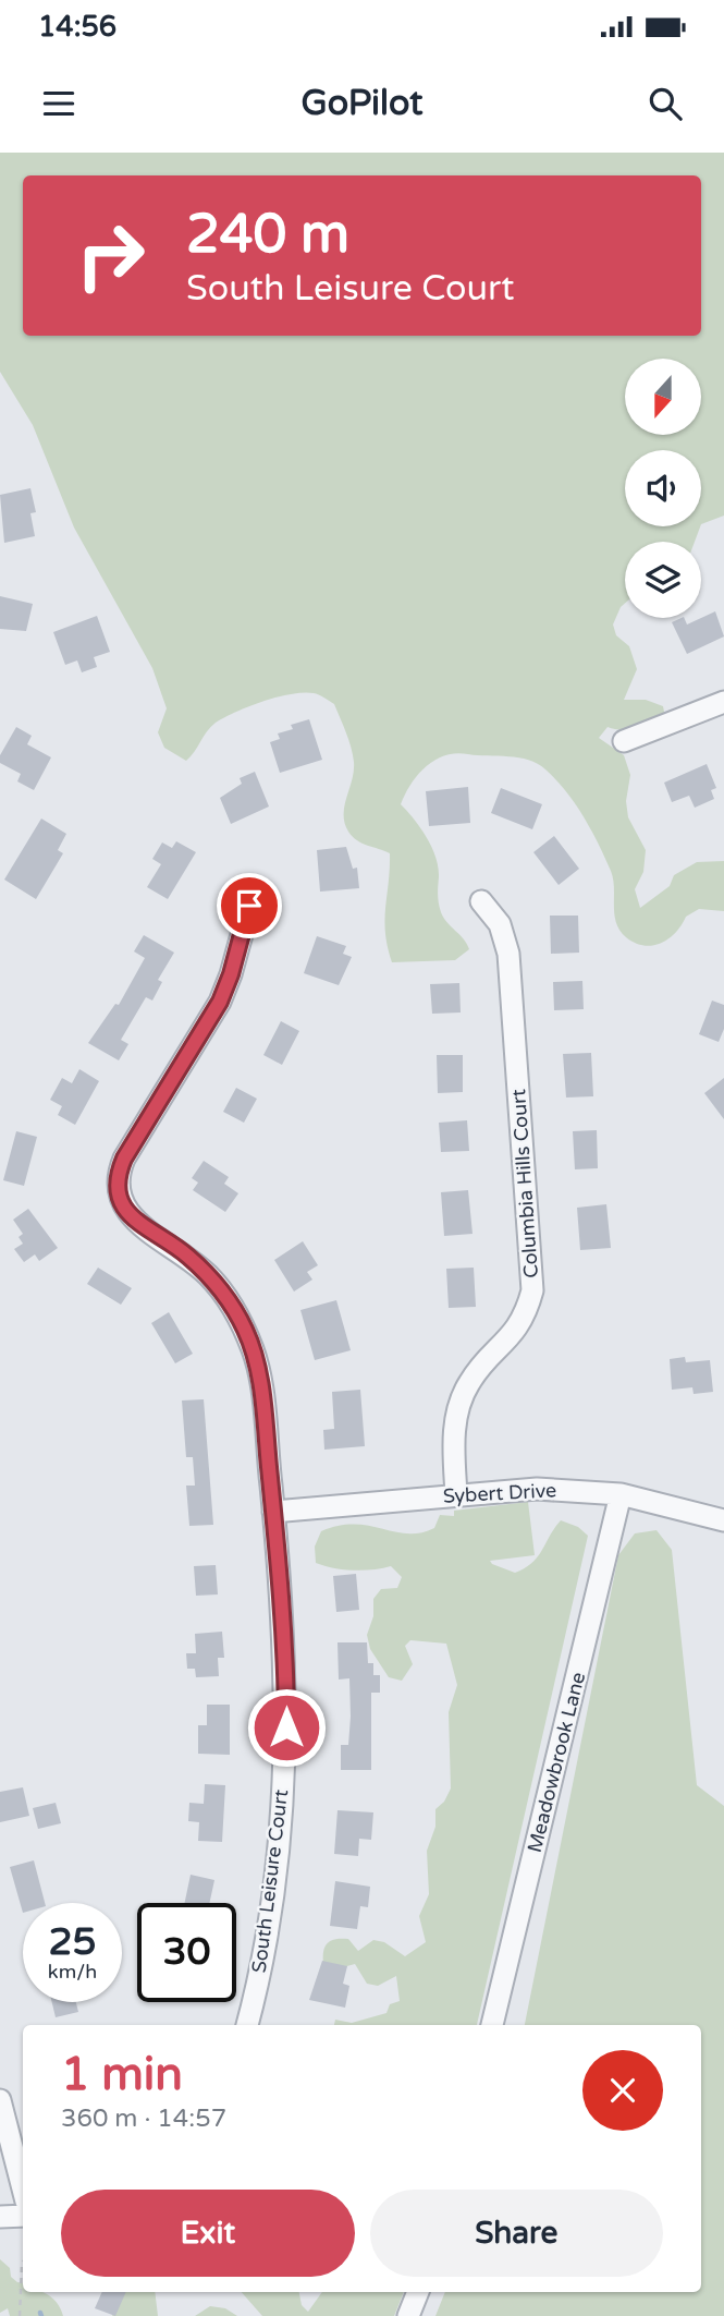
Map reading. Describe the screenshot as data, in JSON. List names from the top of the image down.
{
  "streets": {
    "street": [
      "Columbia Hills Court",
      "Sybert Drive",
      "Meadowbrook Lane",
      "South Leisure Court"
    ]
  },
  "crossings": [
    ["Columbia Hills Court", "Sybert Drive"],
    ["Sybert Drive", "Meadowbrook Lane"],
    ["Sybert Drive", "South Leisure Court"]
  ],
  "north": "bottom",
  "page": {
    "status": "14:56",
    "header": "GoPilot",
    "turn": ["240 m", "South Leisure Court"],
    "speed": "25 km/h",
    "limit": "30",
    "heading": ["1 min", "360 m · 14:57"],
    "buttons": ["Exit", "Share"]
  }
}
